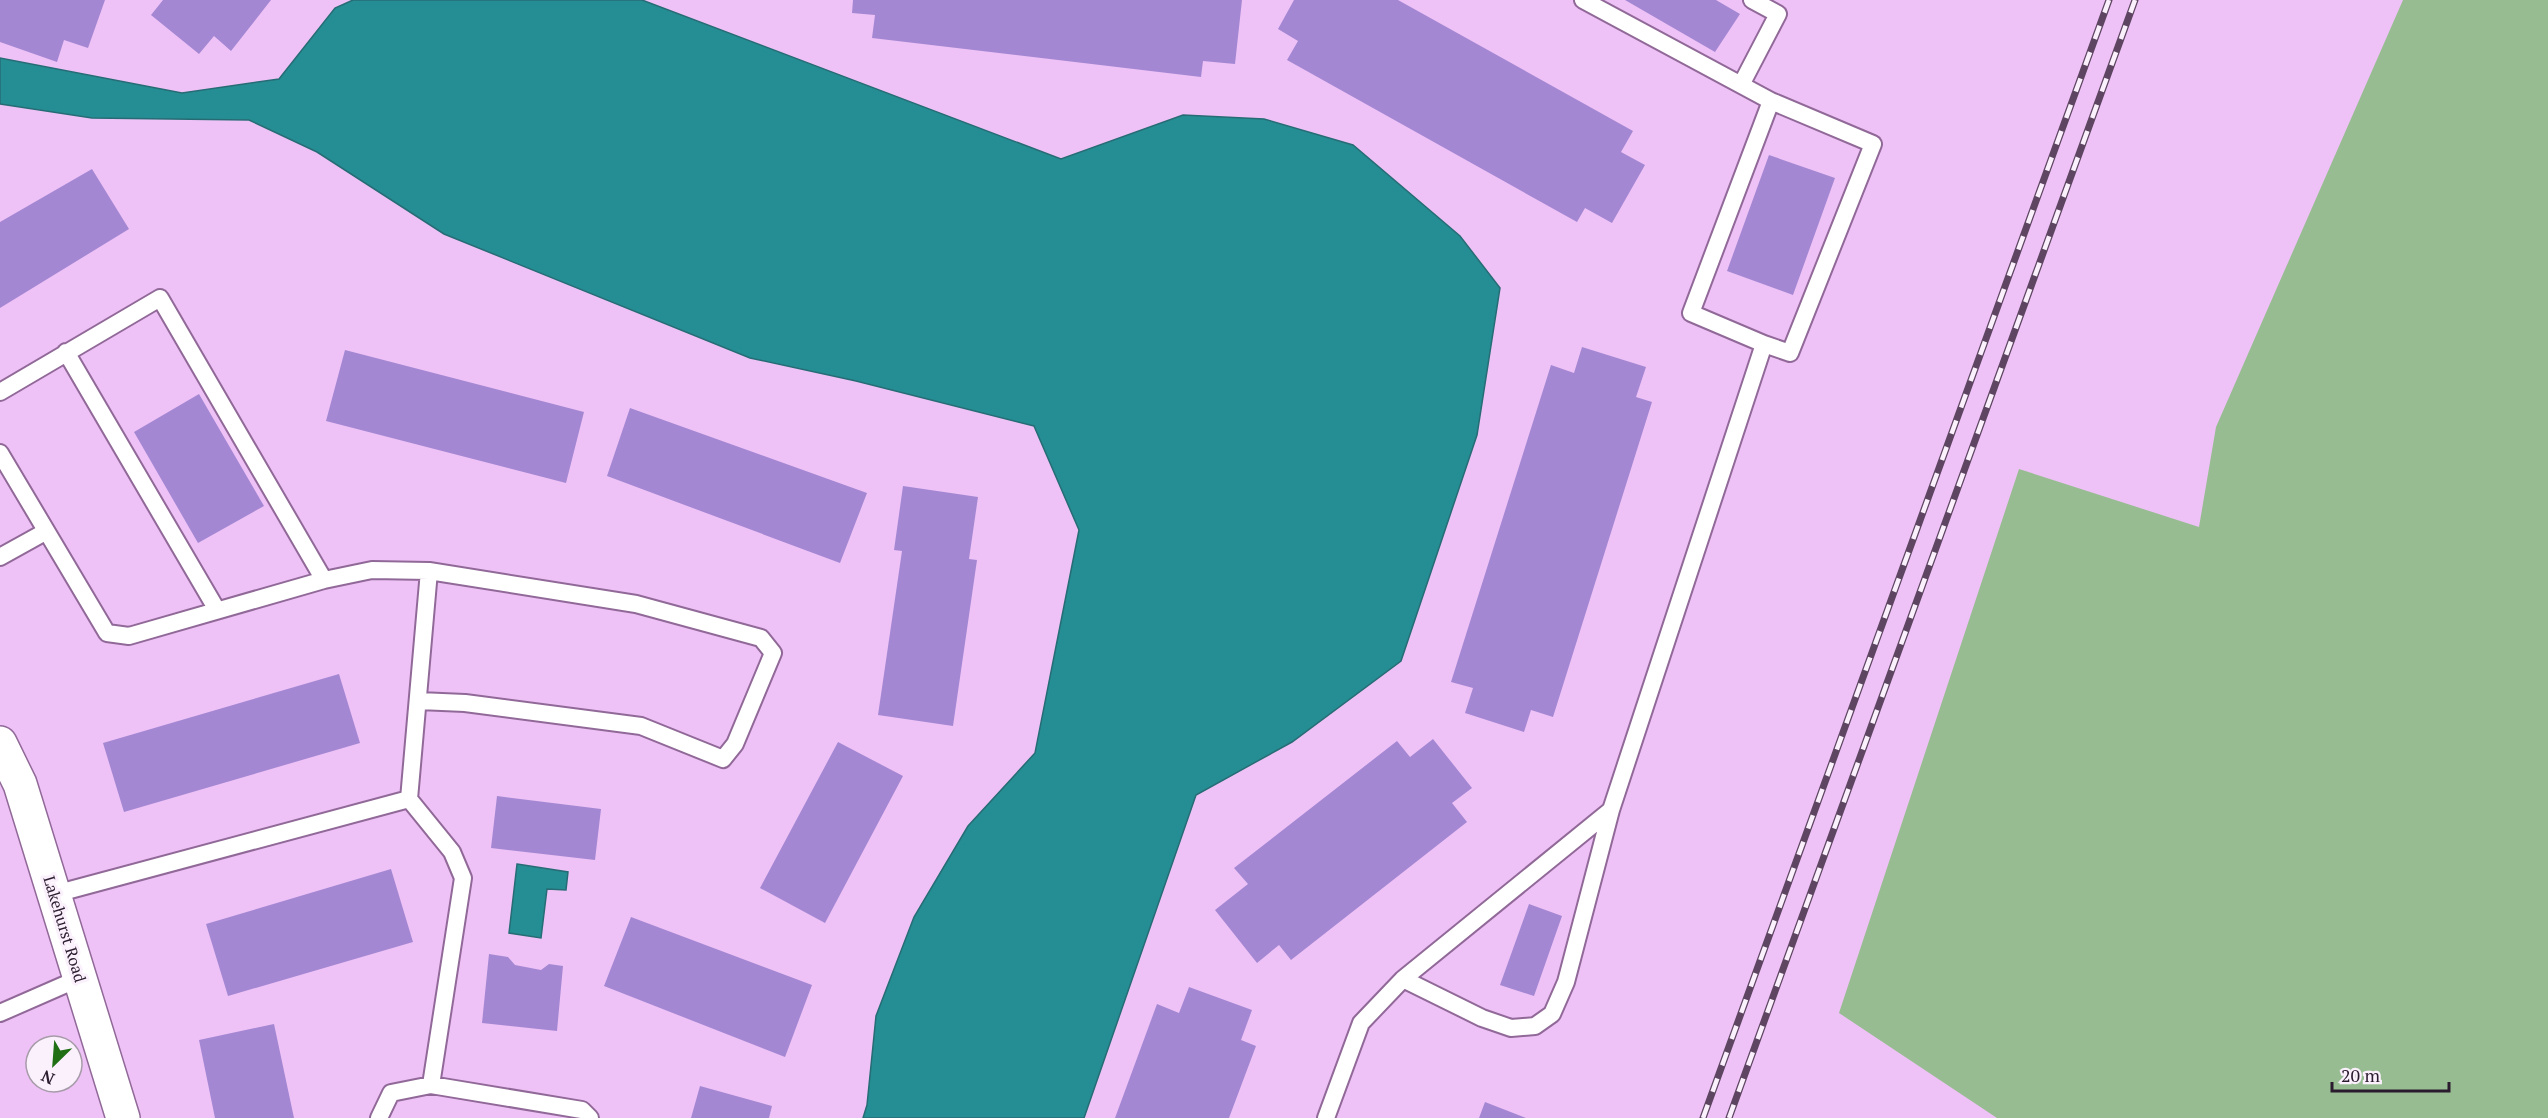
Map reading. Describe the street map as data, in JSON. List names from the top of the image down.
{
  "streets": {
    "street": ["Lakehurst Road"]
  },
  "scale_bar": "20 m",
  "north": "bottom left"
}
